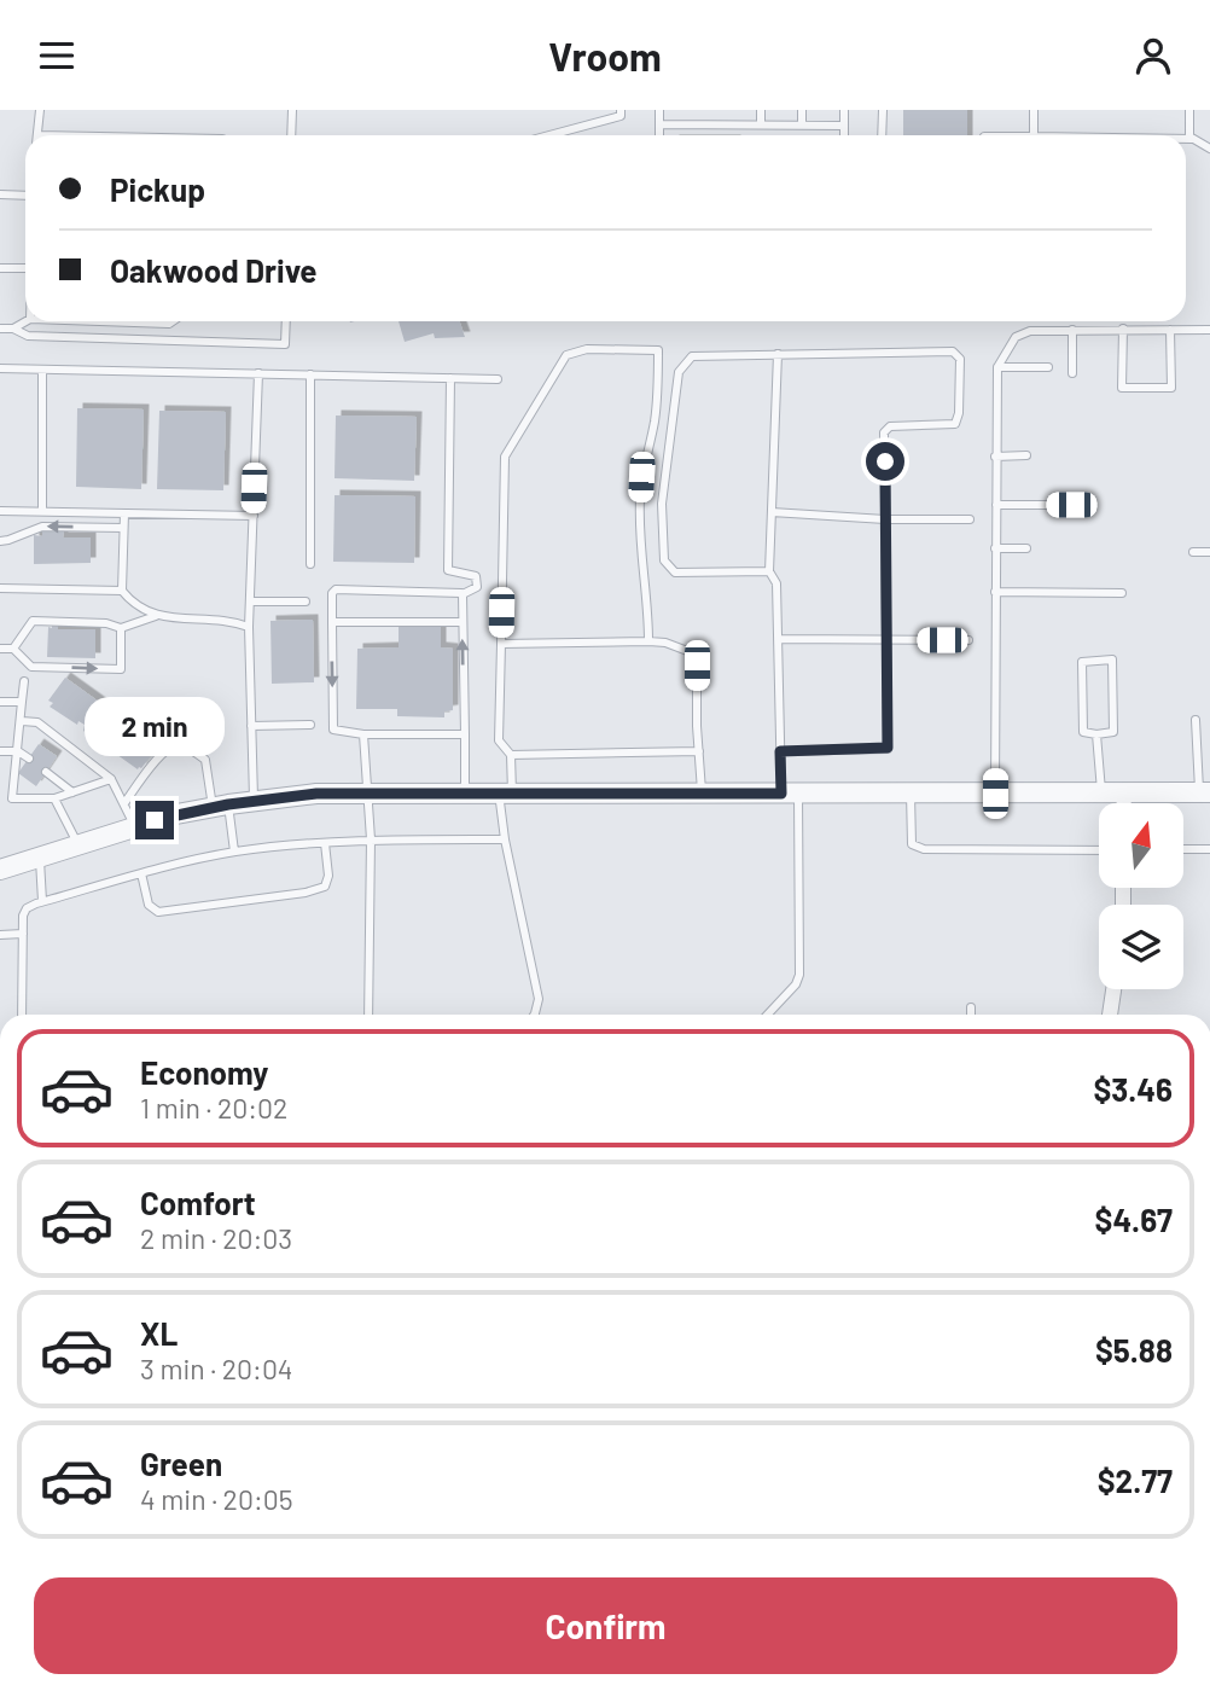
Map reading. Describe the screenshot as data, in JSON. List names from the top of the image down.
{
  "north": "top",
  "page": {
    "header": "Vroom",
    "banner": ["Pickup", "Oakwood Drive"],
    "bubble": "2 min",
    "list": [
      {
        "name": "Economy",
        "note": "1 min · 20:02",
        "value": "$3.46"
      },
      {
        "name": "Comfort",
        "note": "2 min · 20:03",
        "value": "$4.67"
      },
      {
        "name": "XL",
        "note": "3 min · 20:04",
        "value": "$5.88"
      },
      {
        "name": "Green",
        "note": "4 min · 20:05",
        "value": "$2.77"
      }
    ],
    "buttons": "Confirm"
  }
}
